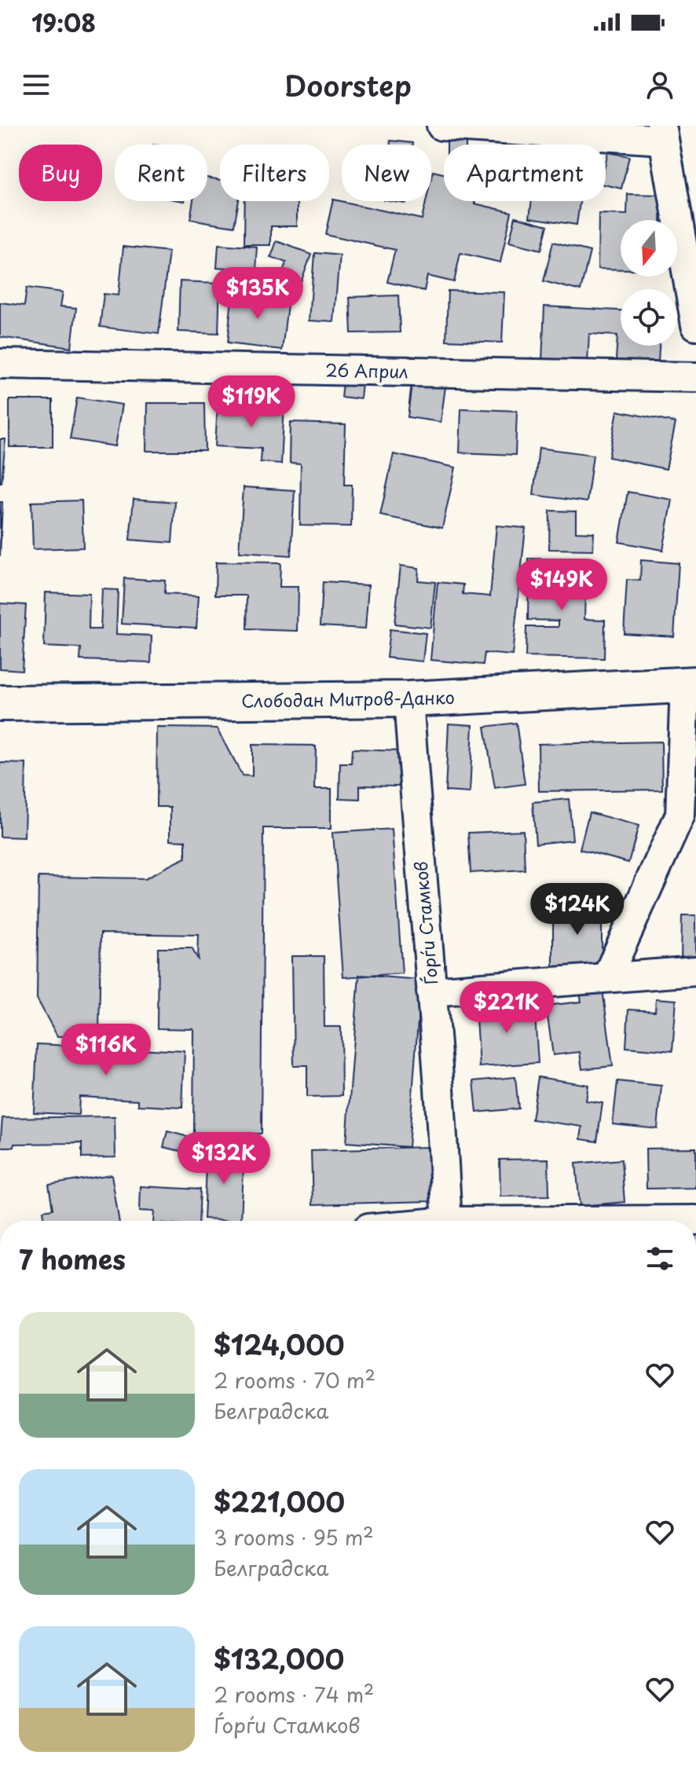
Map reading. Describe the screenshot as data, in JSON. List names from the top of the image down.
{
  "streets": {
    "street": ["26 Април", "Слободан Митров-Данко", "Ѓорѓи Стамков"]
  },
  "crossings": [
    ["Слободан Митров-Данко", "Ѓорѓи Стамков"]
  ],
  "north": "bottom",
  "page": {
    "status": "19:08",
    "header": "Doorstep",
    "chip": [
      "Buy",
      "Rent",
      "Filters",
      "New",
      "Apartment"
    ],
    "price": [
      "$135K",
      "$119K",
      "$149K",
      "$124K",
      "$221K",
      "$116K",
      "$132K"
    ],
    "heading": "7 homes",
    "list": [
      {
        "name": "$124,000",
        "note": "2 rooms · 70 m² · Белградска"
      },
      {
        "name": "$221,000",
        "note": "3 rooms · 95 m² · Белградска"
      },
      {
        "name": "$132,000",
        "note": "2 rooms · 74 m² · Ѓорѓи Стамков"
      }
    ]
  }
}
